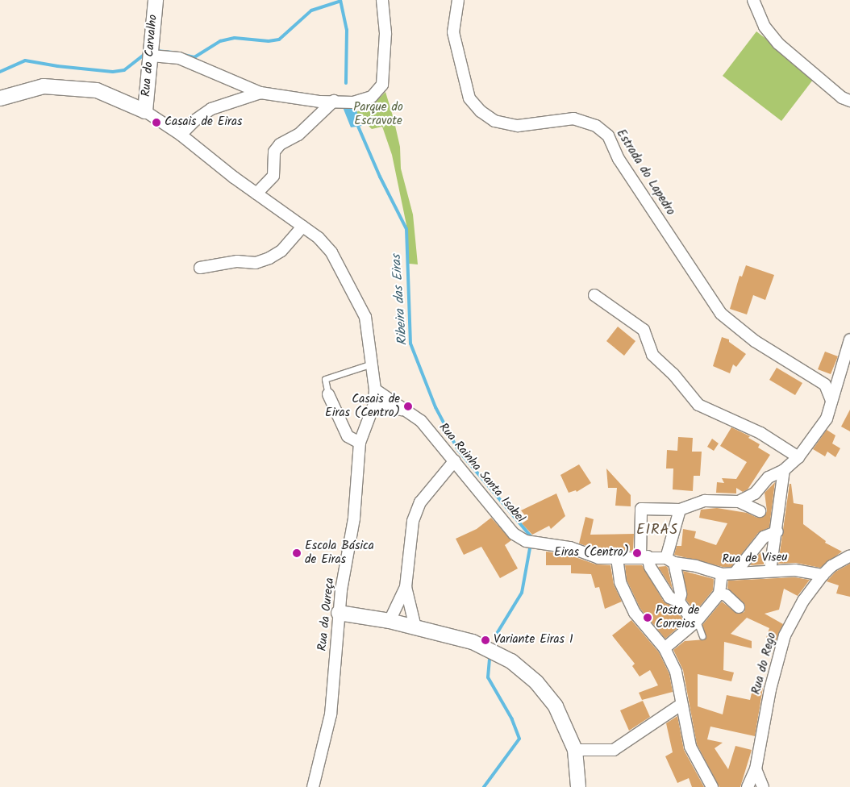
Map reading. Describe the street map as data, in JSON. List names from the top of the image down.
{
  "streets": {
    "street": [
      "Rua do Carvalho",
      "Estrada do Lapedro",
      "Rua Rainha Santa Isabel",
      "Rua de Viseu",
      "Rua da Oureça",
      "Rua do Rego"
    ]
  },
  "crossings": [
    ["Rua do Carvalho", "Rua da Oureça"],
    ["Rua Rainha Santa Isabel", "Rua de Viseu"],
    ["Rua de Viseu", "Rua do Rego"]
  ],
  "districts": ["EIRAS"],
  "water": ["Ribeira das Eiras"],
  "parks": ["Parque do Escravote"],
  "places": [
    "Casais de Eiras",
    "Casais de Eiras (Centro)",
    "Escola Básica de Eiras",
    "Eiras (Centro)",
    "Posto de Correios",
    "Variante Eiras 1"
  ]
}
